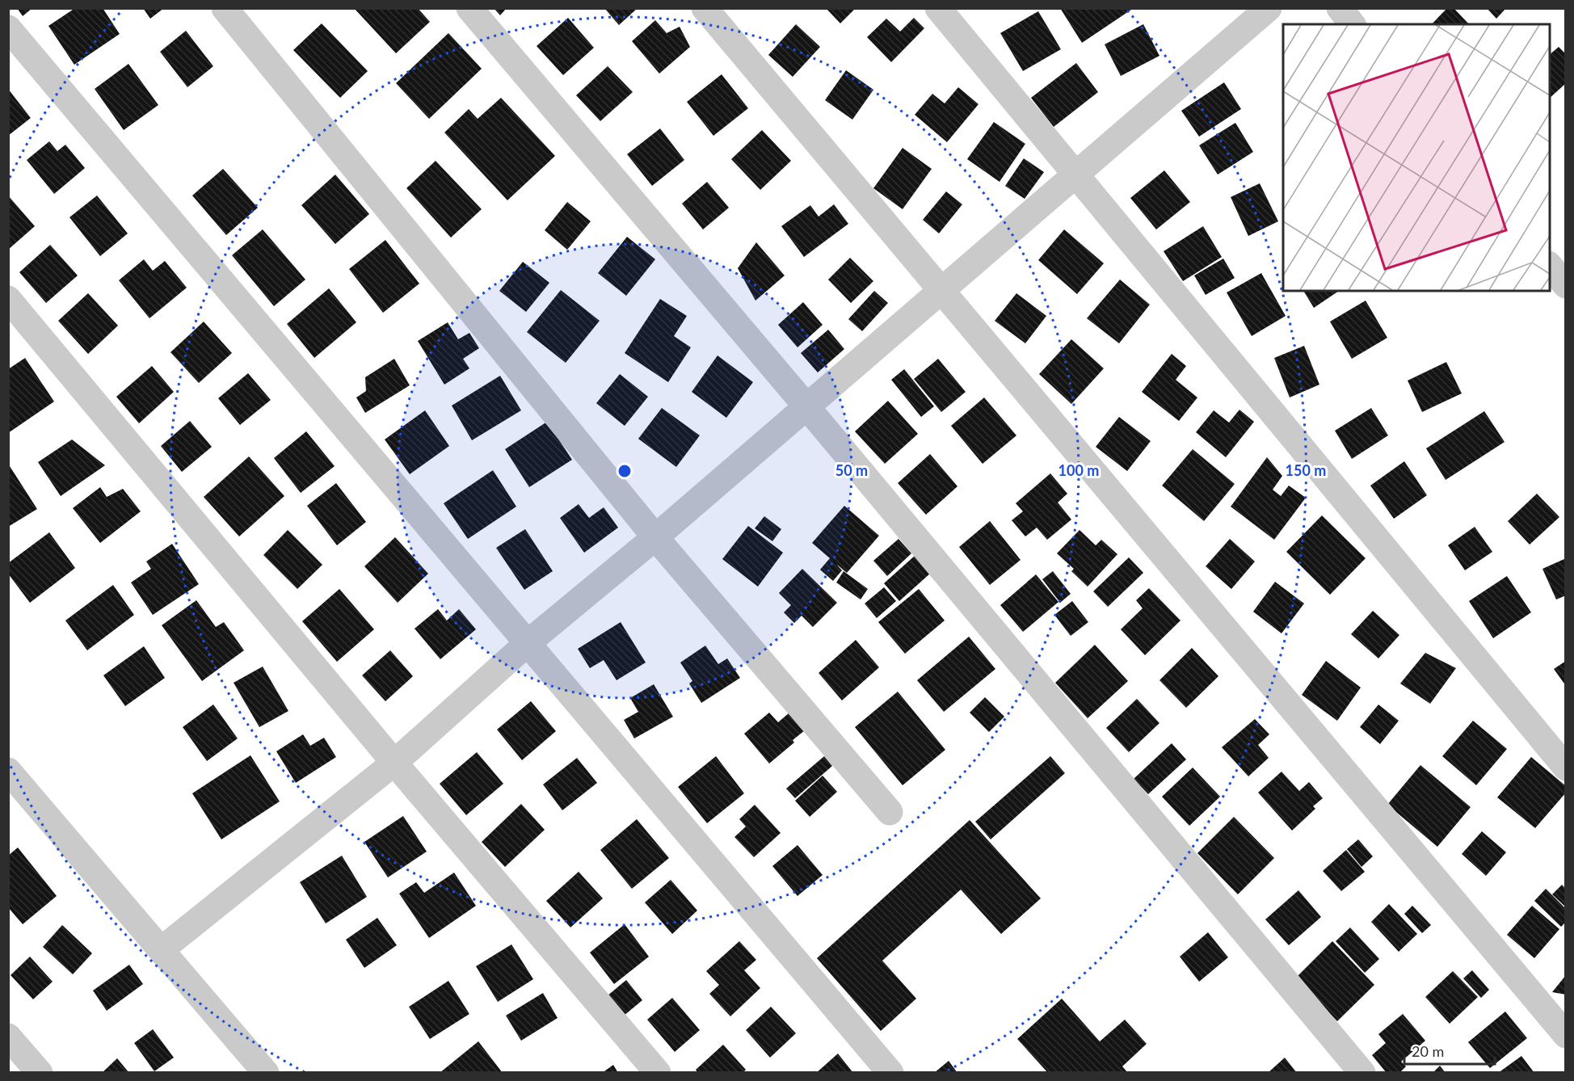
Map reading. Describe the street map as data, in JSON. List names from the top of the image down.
{
  "scale_bar": "20 m",
  "rings": ["50 m", "100 m", "150 m"]
}
